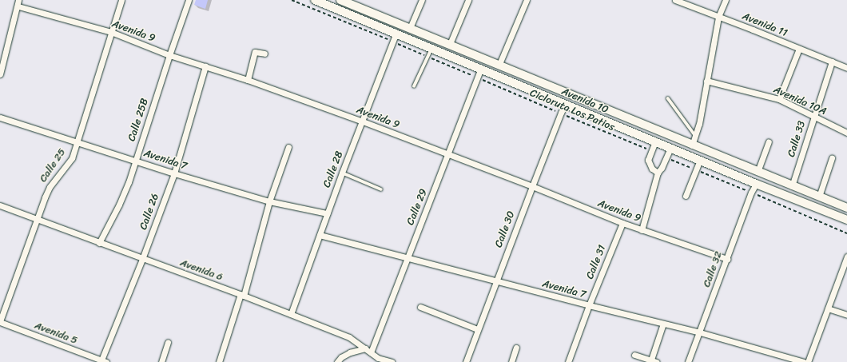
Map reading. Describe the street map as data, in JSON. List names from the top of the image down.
{
  "streets": {
    "main road": ["Avenida 10"],
    "street": [
      "Avenida 11",
      "Avenida 9",
      "Avenida 10A",
      "Calle 25B",
      "Calle 33",
      "Avenida 7",
      "Calle 25",
      "Calle 28",
      "Calle 29",
      "Calle 26",
      "Calle 30",
      "Calle 31",
      "Calle 32",
      "Avenida 6",
      "Avenida 5"
    ],
    "path": ["Cicloruta Los Patios"]
  },
  "crossings": [
    ["Avenida 11", "Calle 33"],
    ["Avenida 9", "Calle 25B"],
    ["Avenida 9", "Calle 25"],
    ["Avenida 9", "Calle 28"],
    ["Avenida 9", "Calle 29"],
    ["Avenida 9", "Calle 26"],
    ["Avenida 9", "Calle 30"],
    ["Avenida 9", "Calle 31"],
    ["Avenida 9", "Calle 32"],
    ["Avenida 10", "Calle 33"],
    ["Avenida 10", "Calle 28"],
    ["Avenida 10", "Calle 29"],
    ["Avenida 10", "Calle 30"],
    ["Avenida 10", "Calle 32"],
    ["Avenida 10A", "Calle 33"],
    ["Cicloruta Los Patios", "Calle 28"],
    ["Cicloruta Los Patios", "Calle 29"],
    ["Cicloruta Los Patios", "Calle 30"],
    ["Calle 25B", "Avenida 7"],
    ["Calle 25B", "Avenida 6"],
    ["Avenida 7", "Calle 25"],
    ["Avenida 7", "Calle 28"],
    ["Avenida 7", "Calle 29"],
    ["Avenida 7", "Calle 26"],
    ["Avenida 7", "Calle 30"],
    ["Avenida 7", "Calle 31"],
    ["Avenida 7", "Calle 32"],
    ["Calle 25", "Avenida 6"],
    ["Calle 25", "Avenida 5"],
    ["Calle 28", "Avenida 6"],
    ["Calle 29", "Avenida 6"],
    ["Calle 26", "Avenida 6"],
    ["Calle 26", "Avenida 5"]
  ]
}
